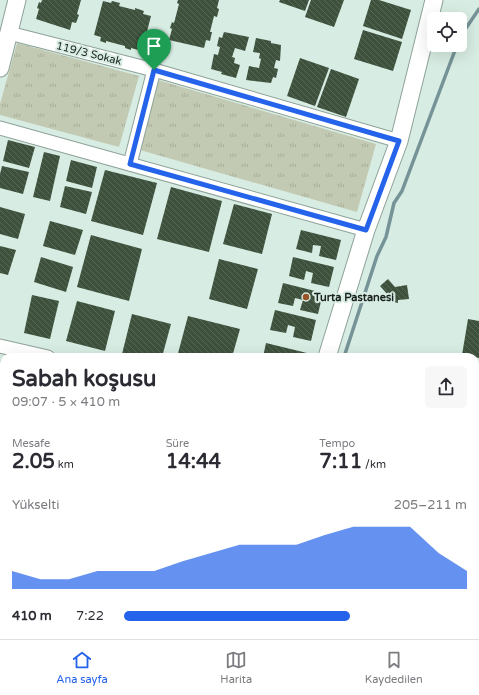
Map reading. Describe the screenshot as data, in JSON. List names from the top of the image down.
{
  "streets": {
    "street": ["119/3 Sokak"]
  },
  "places": ["Turta Pastanesi"],
  "page": {
    "heading": ["Sabah koşusu", "09:07 · 5 × 410 m"],
    "stats": [
      ["Mesafe", "2.05 km"],
      ["Süre", "14:44"],
      ["Tempo", "7:11 /km"]
    ],
    "chart": ["Yükselti", "205–211 m"],
    "list": [
      {
        "name": "410 m",
        "note": "7:22"
      }
    ],
    "tabs": ["Ana sayfa", "Harita", "Kaydedilen"]
  }
}
